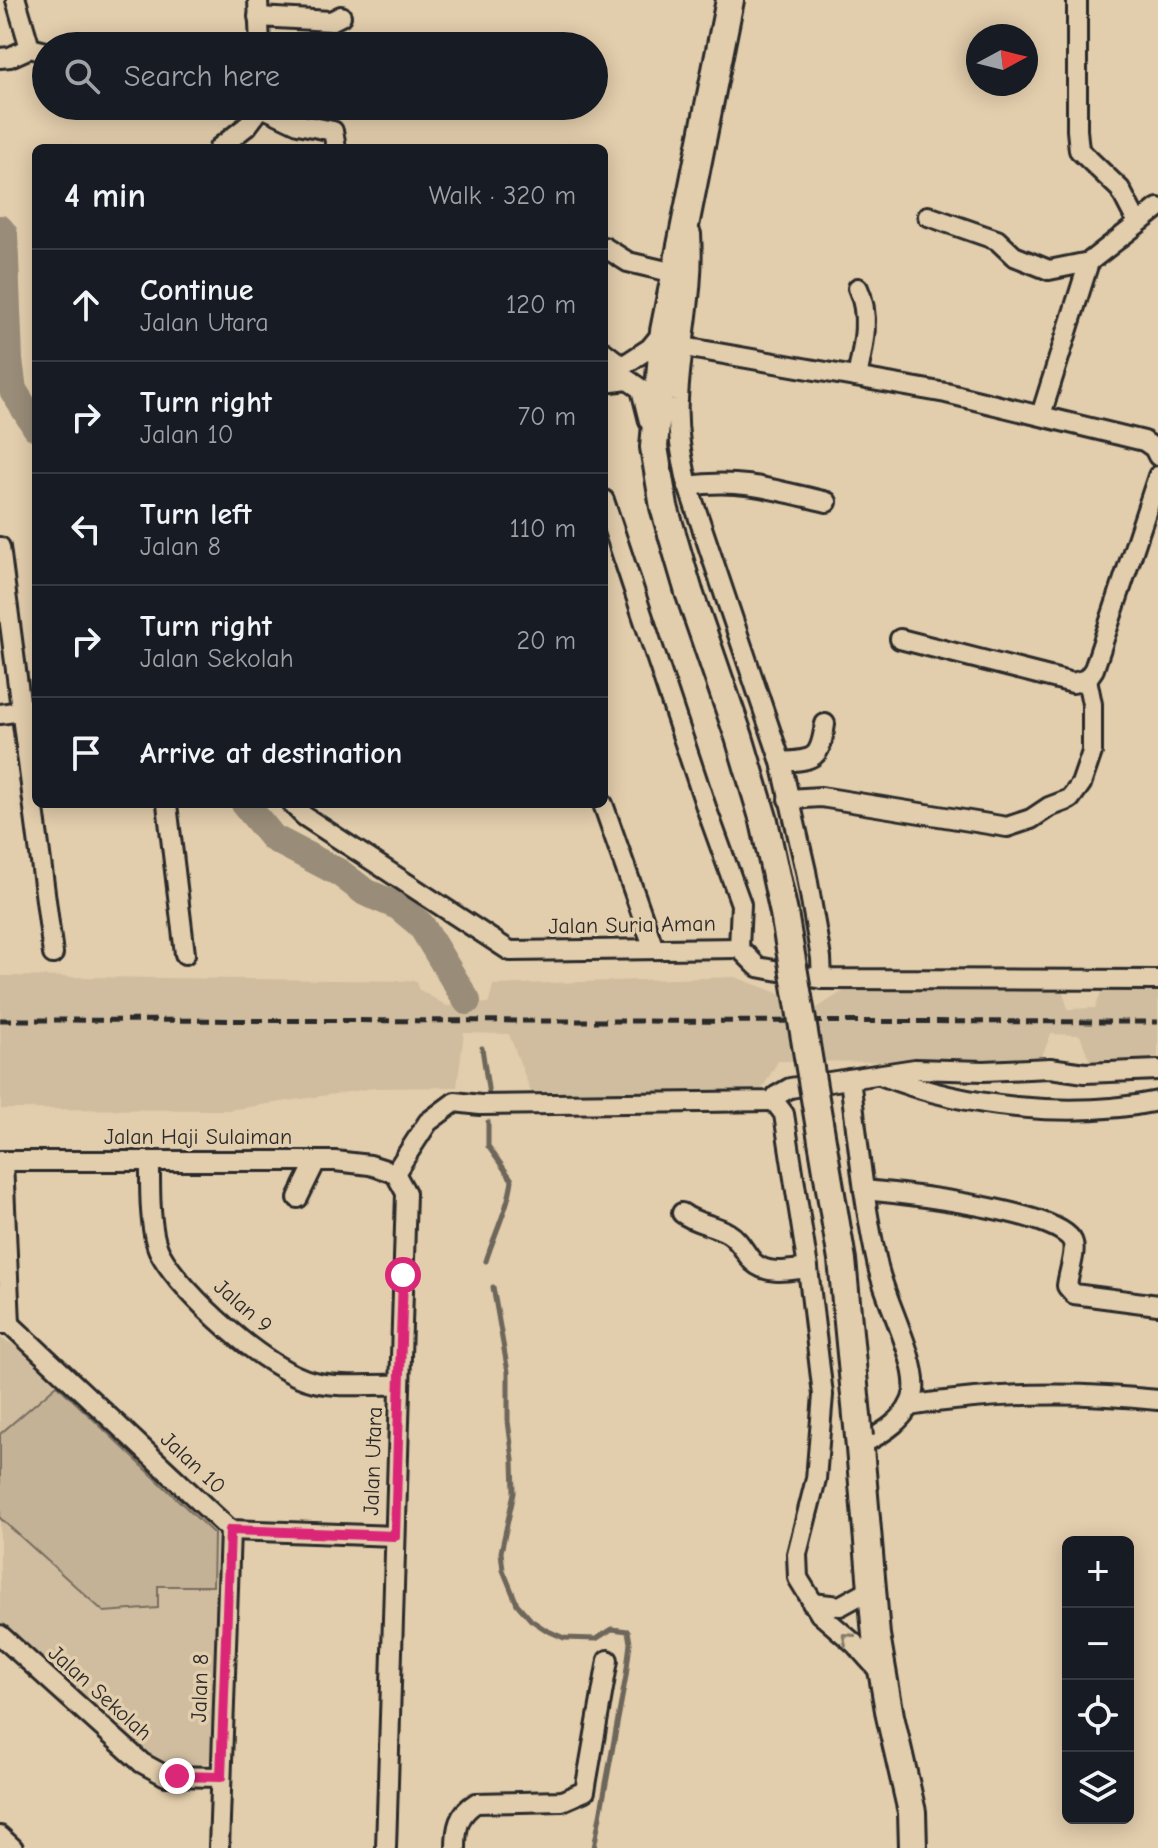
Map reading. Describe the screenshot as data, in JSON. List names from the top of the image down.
{
  "streets": {
    "street": [
      "Jalan Suria Aman",
      "Jalan Haji Sulaiman",
      "Jalan 9",
      "Jalan Utara",
      "Jalan 10",
      "Jalan 8",
      "Jalan Sekolah"
    ]
  },
  "crossings": [
    ["Jalan Haji Sulaiman", "Jalan 9"],
    ["Jalan Haji Sulaiman", "Jalan Utara"],
    ["Jalan 9", "Jalan Utara"],
    ["Jalan 10", "Jalan 8"],
    ["Jalan 8", "Jalan Sekolah"]
  ],
  "north": "right",
  "page": {
    "search": "Search here",
    "heading": ["4 min", "Walk · 320 m"],
    "list": [
      ["Continue", "Jalan Utara", "120 m"],
      ["Turn right", "Jalan 10", "70 m"],
      ["Turn left", "Jalan 8", "110 m"],
      ["Turn right", "Jalan Sekolah", "20 m"],
      "Arrive at destination"
    ],
    "map_buttons": ["+", "−"]
  }
}
